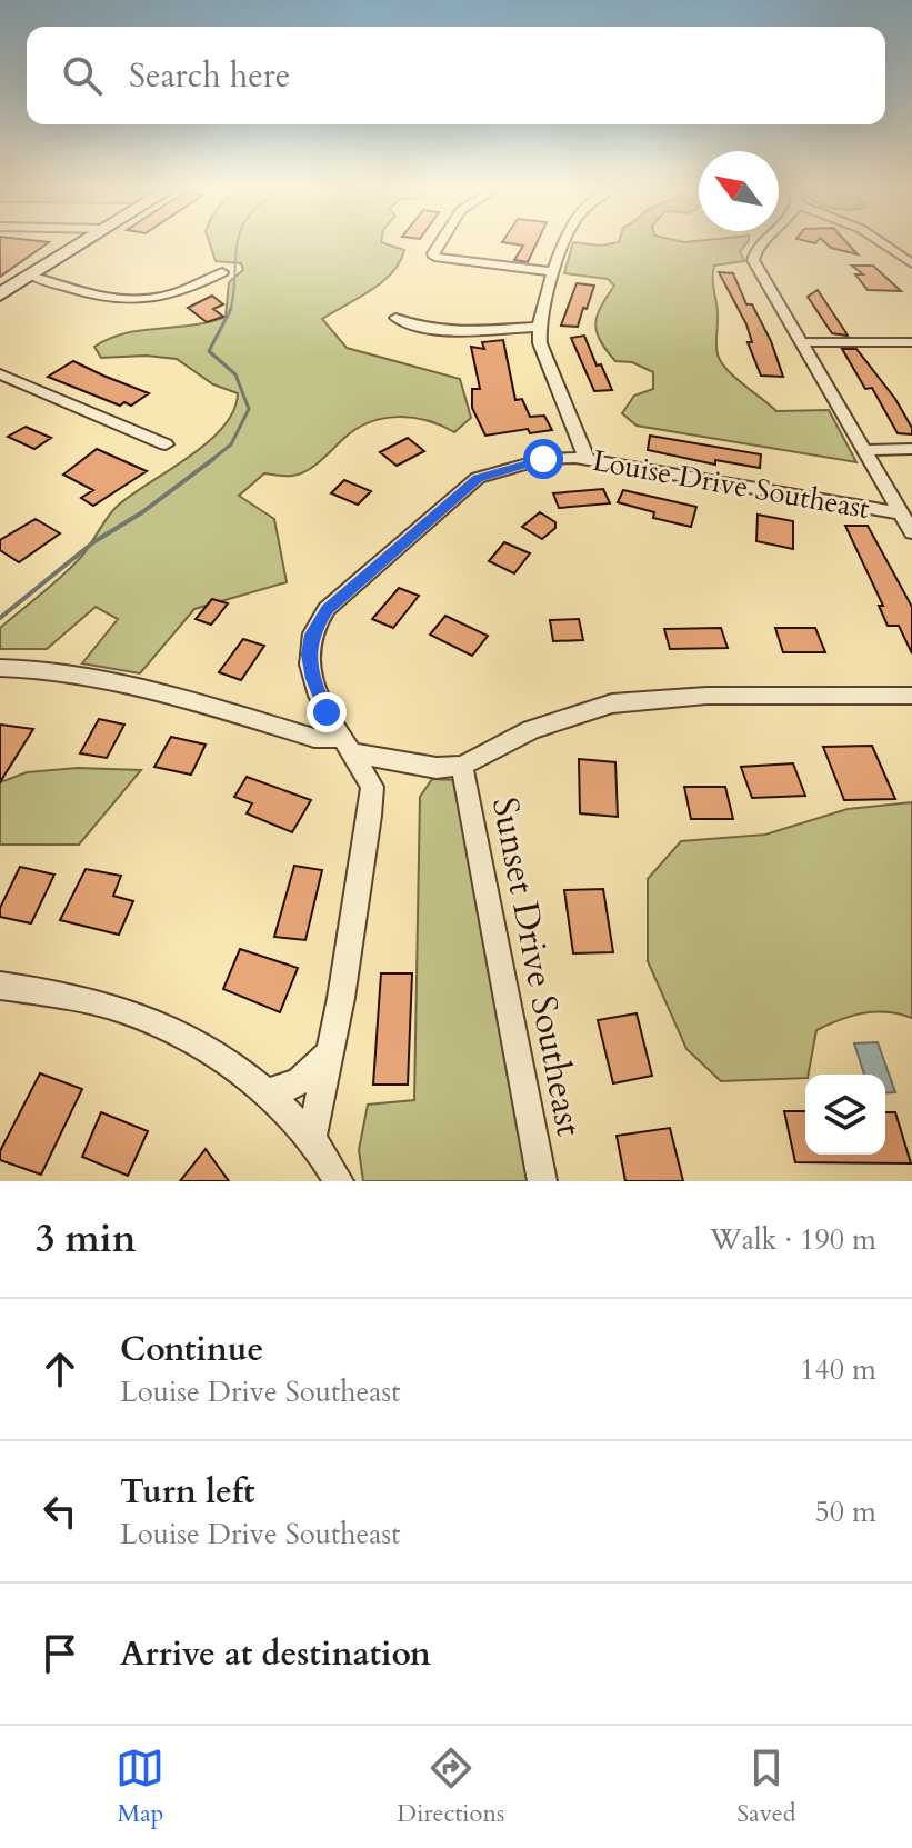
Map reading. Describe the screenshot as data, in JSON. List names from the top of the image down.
{
  "streets": {
    "street": ["Louise Drive Southeast", "Sunset Drive Southeast"]
  },
  "north": "top left",
  "page": {
    "search": "Search here",
    "heading": ["3 min", "Walk · 190 m"],
    "list": [
      ["Continue", "Louise Drive Southeast", "140 m"],
      ["Turn left", "Louise Drive Southeast", "50 m"],
      "Arrive at destination"
    ],
    "nav": ["Map", "Directions", "Saved"]
  }
}
